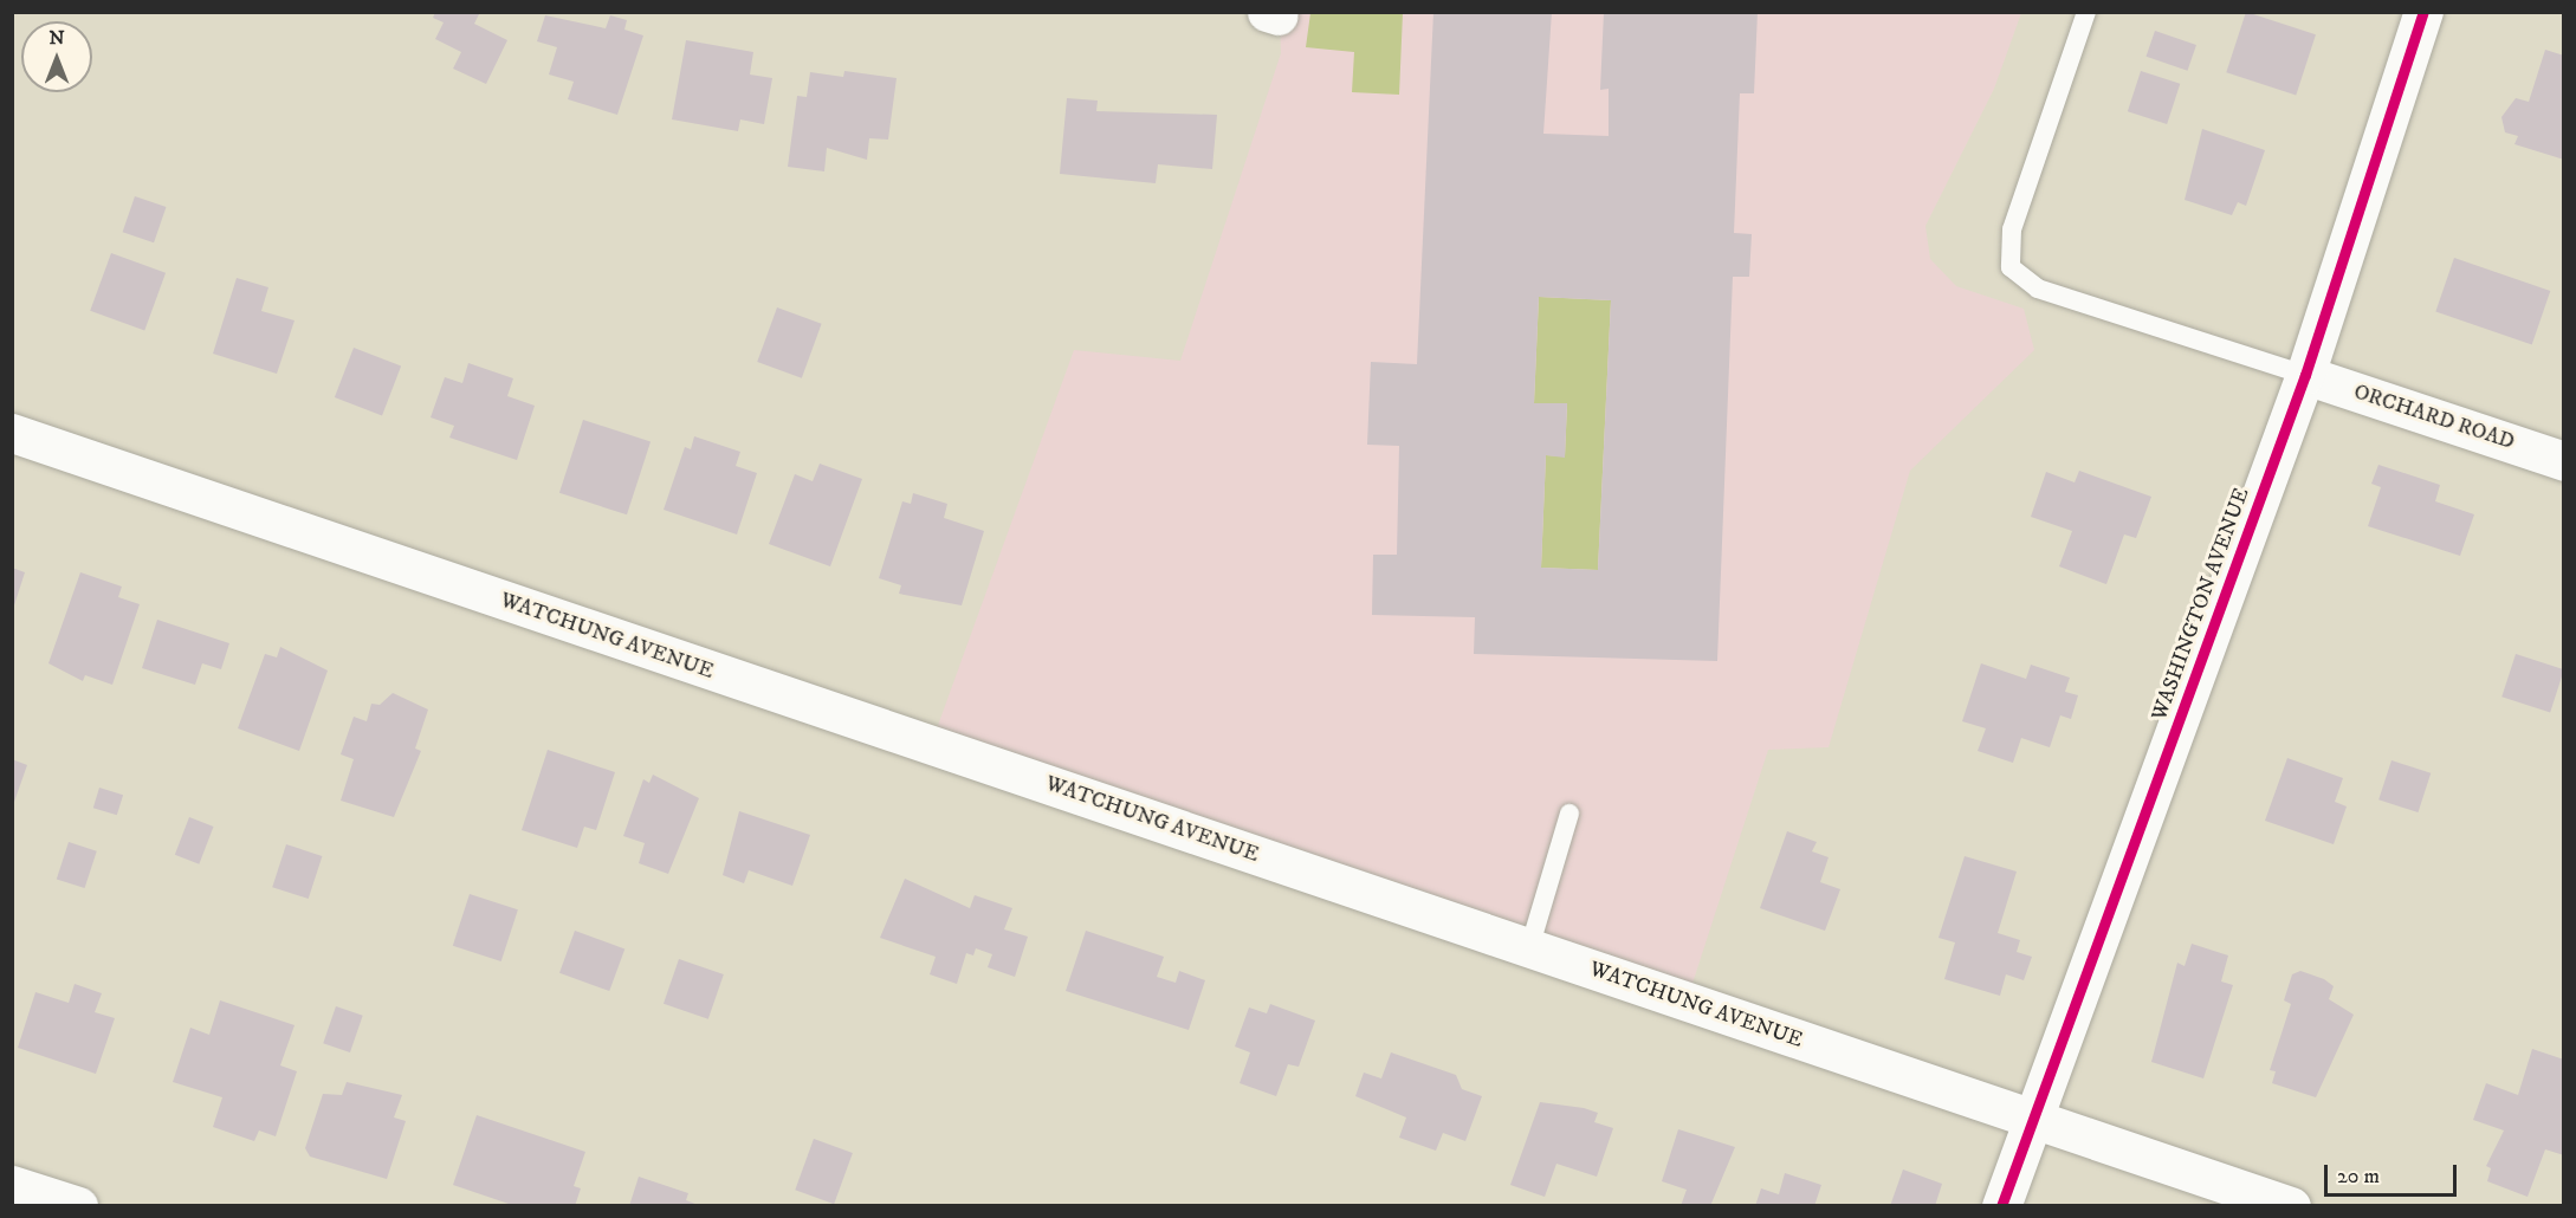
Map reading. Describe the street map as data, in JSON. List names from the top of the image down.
{
  "streets": {
    "main road": ["ORCHARD ROAD", "WASHINGTON AVENUE", "WATCHUNG AVENUE"]
  },
  "crossings": [
    ["ORCHARD ROAD", "WASHINGTON AVENUE"],
    ["WASHINGTON AVENUE", "WATCHUNG AVENUE"]
  ],
  "scale_bar": "20 m",
  "north": "top"
}
